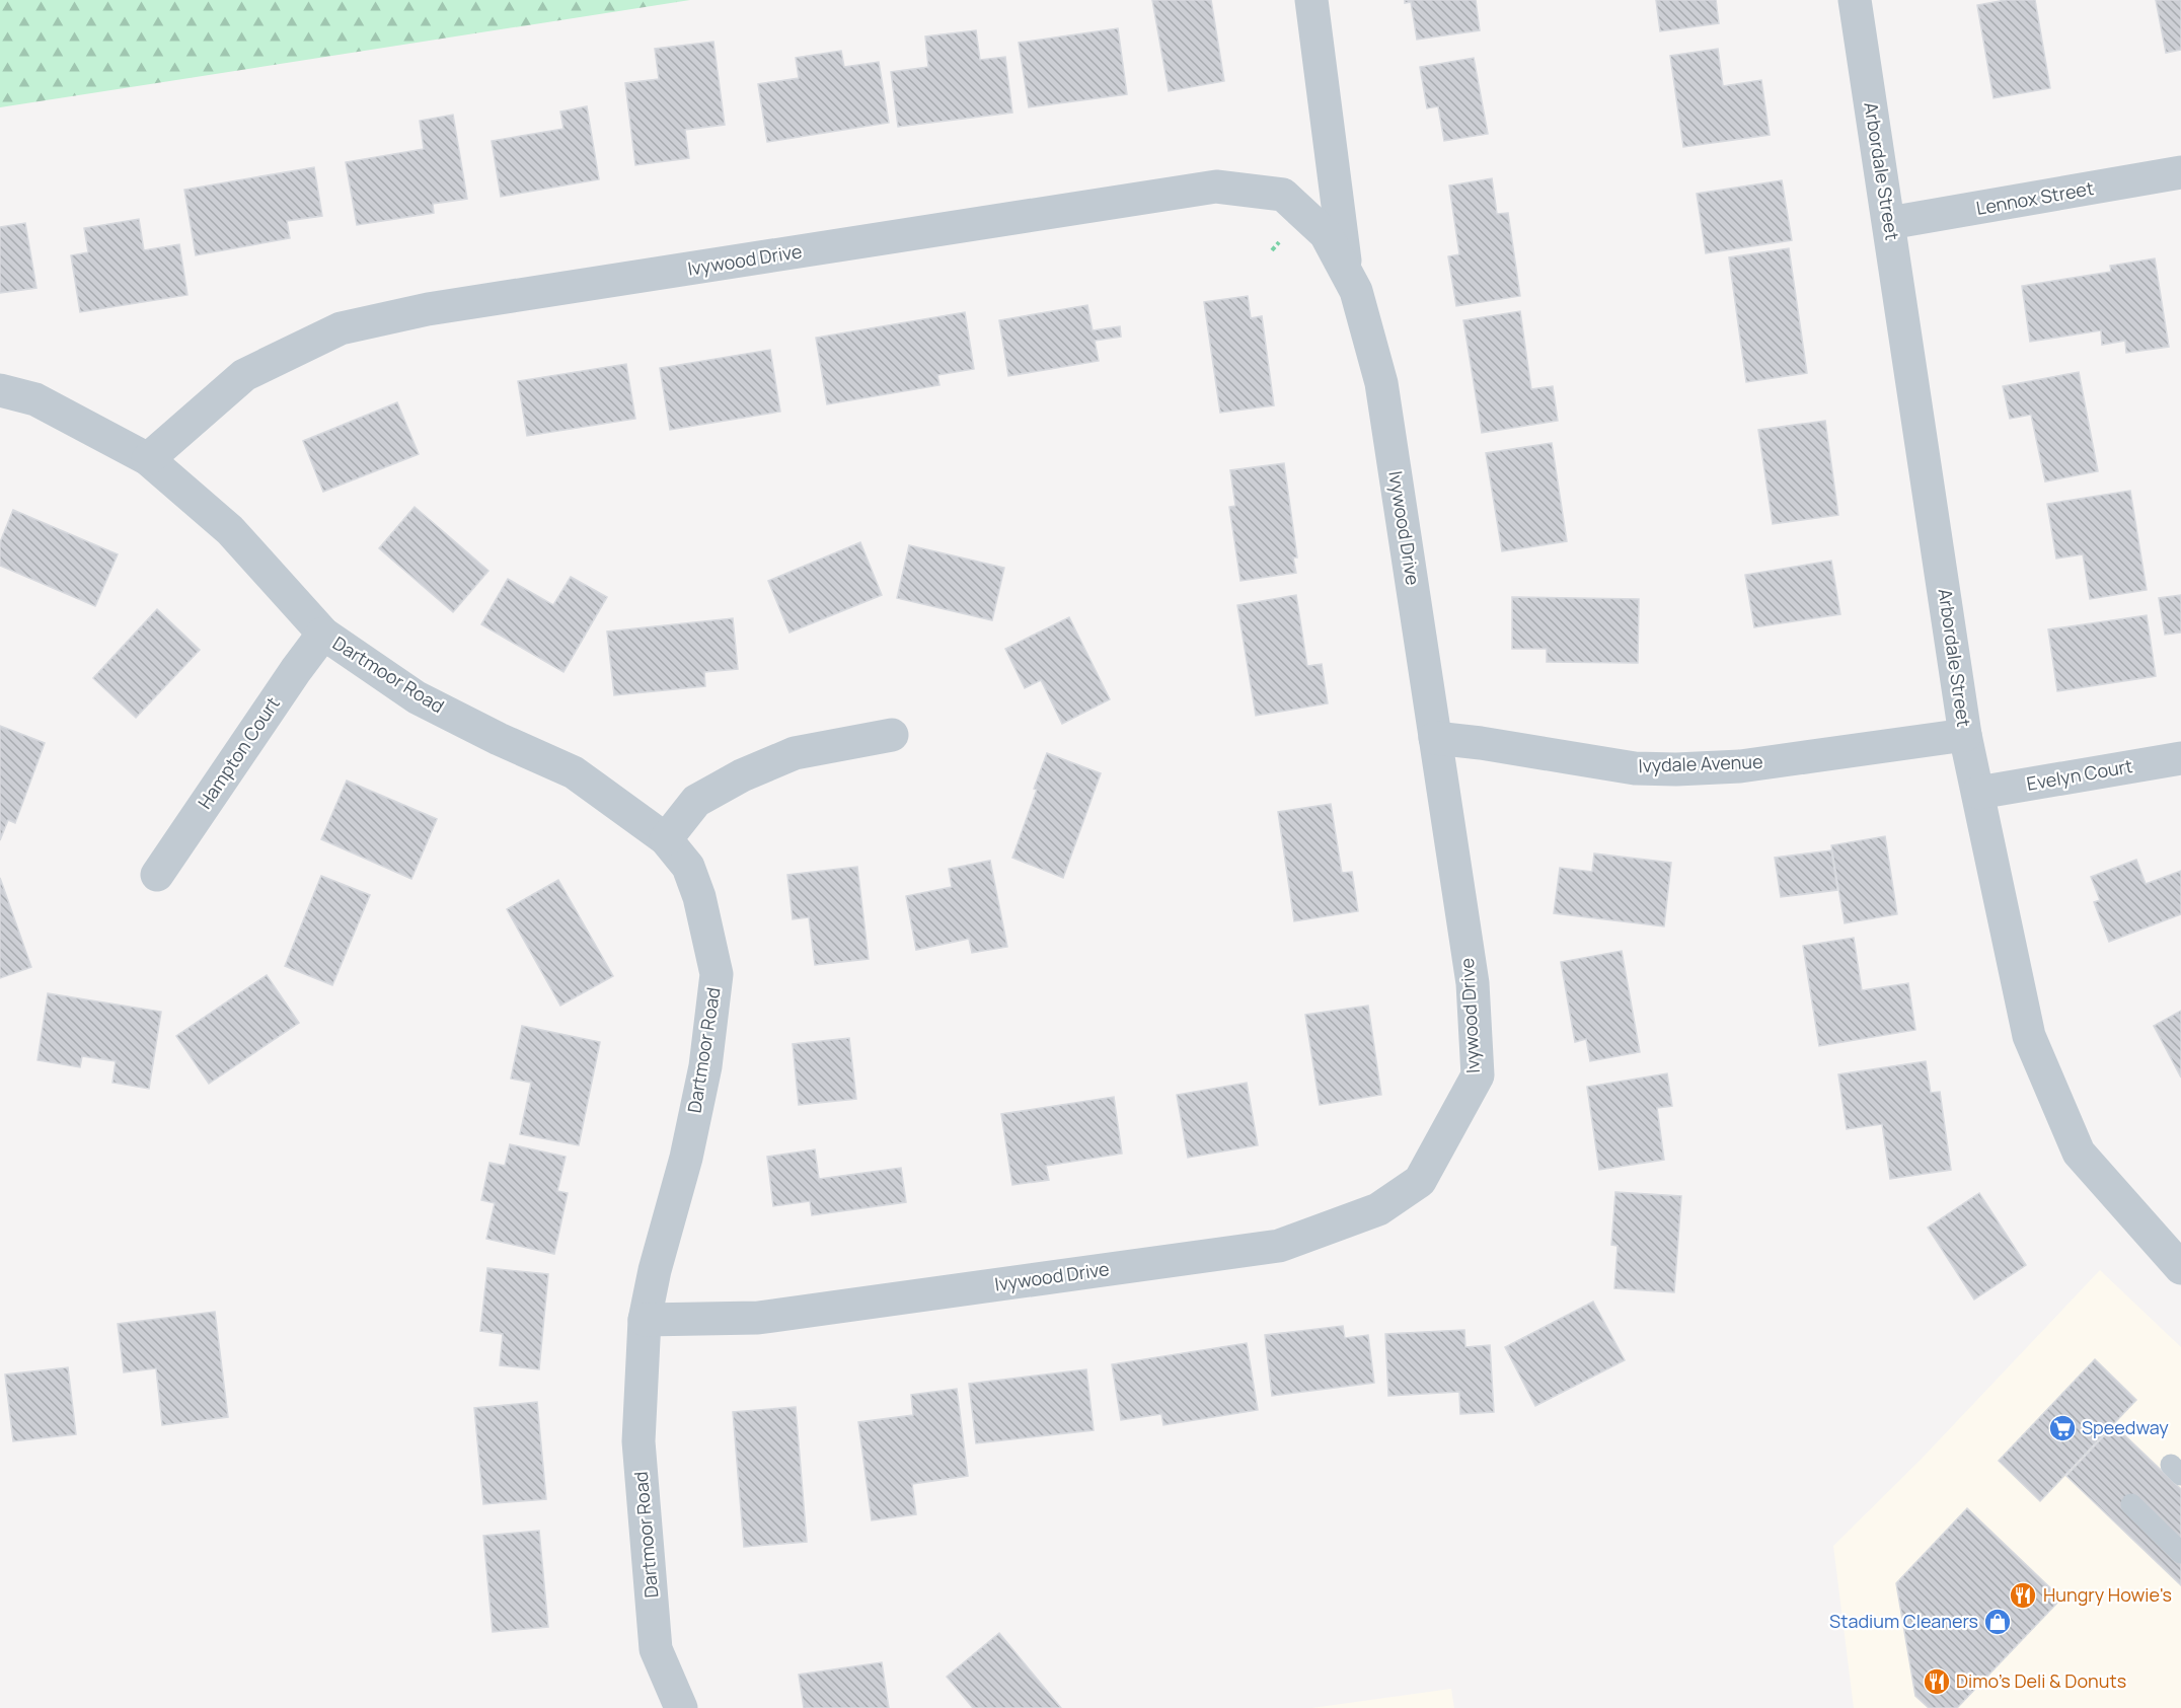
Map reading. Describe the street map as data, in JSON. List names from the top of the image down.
{
  "streets": {
    "street": [
      "Arbordale Street",
      "Lennox Street",
      "Ivywood Drive",
      "Dartmoor Road",
      "Hampton Court",
      "Ivydale Avenue",
      "Evelyn Court"
    ]
  },
  "crossings": [
    ["Arbordale Street", "Lennox Street"],
    ["Arbordale Street", "Ivydale Avenue"],
    ["Arbordale Street", "Evelyn Court"],
    ["Ivywood Drive", "Dartmoor Road"],
    ["Ivywood Drive", "Ivydale Avenue"],
    ["Dartmoor Road", "Hampton Court"]
  ],
  "places": {
    "supermarket": ["Speedway"],
    "restaurant": ["Hungry Howie's", "Dimo's Deli & Donuts"],
    "shop": ["Stadium Cleaners"]
  }
}
